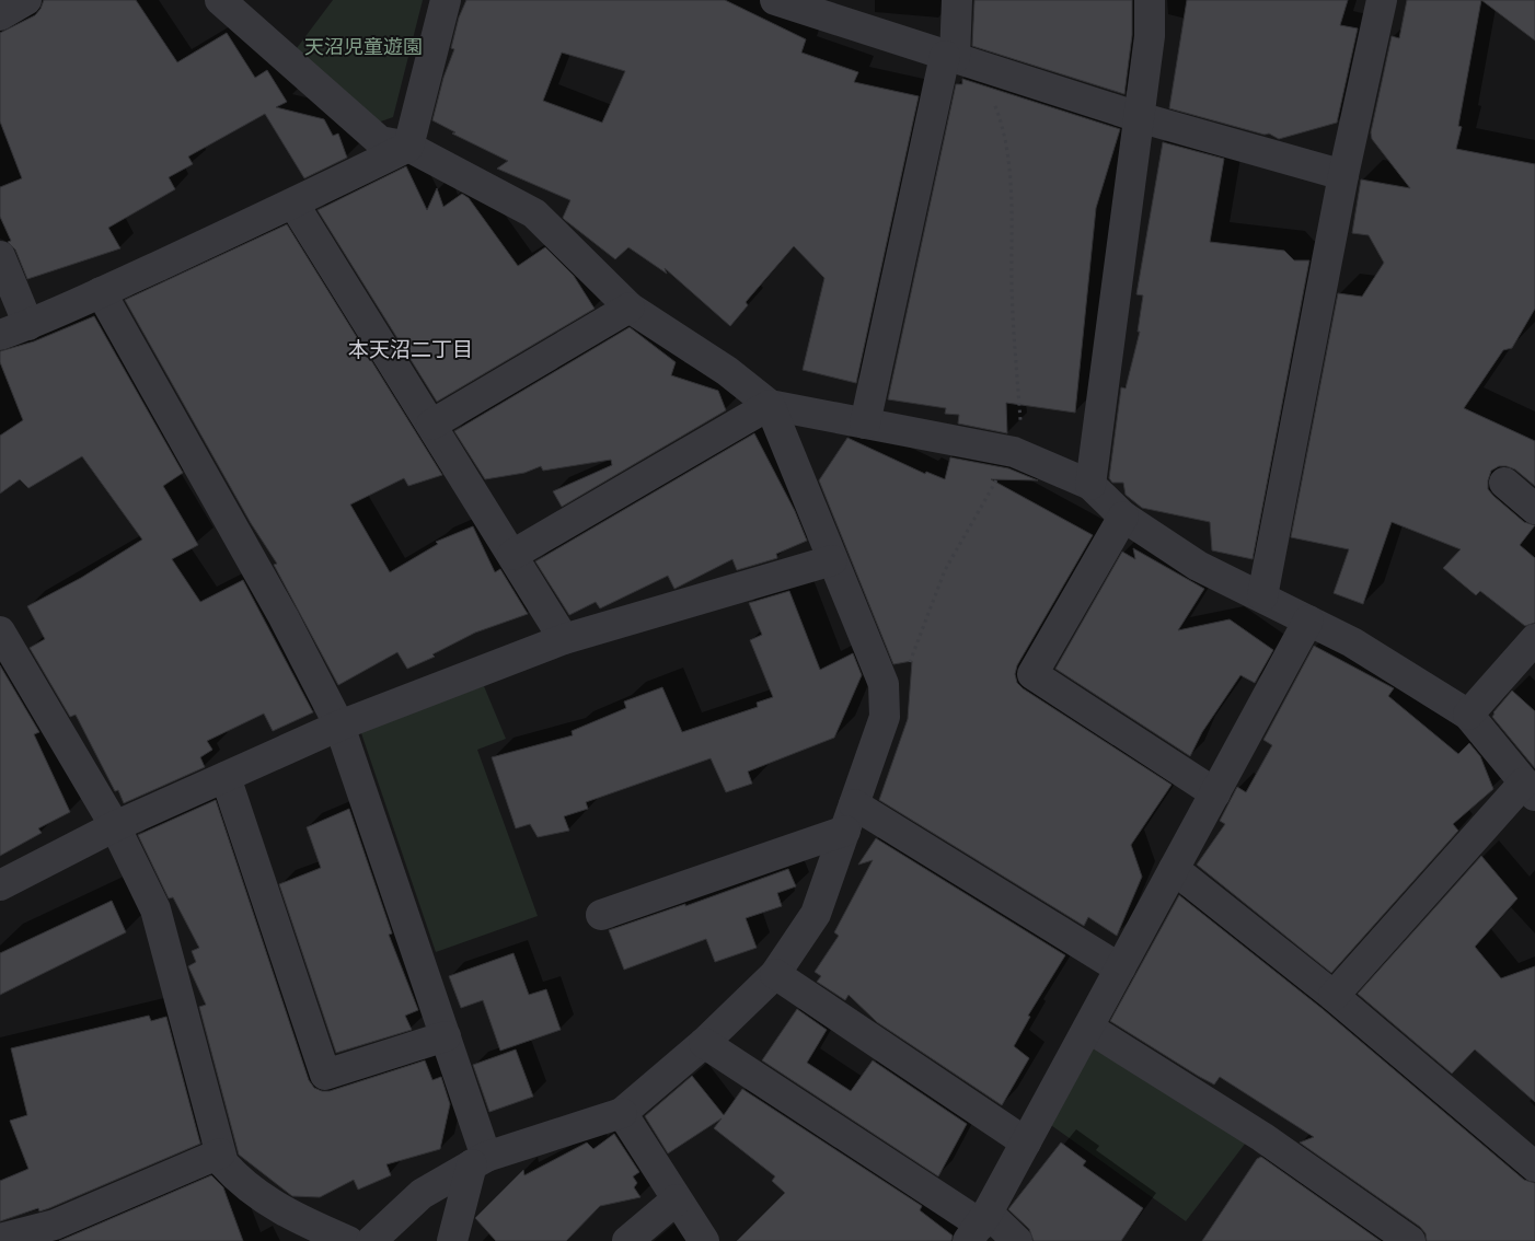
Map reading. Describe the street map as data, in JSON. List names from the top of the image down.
{
  "districts": ["本天沼二丁目"],
  "parks": ["天沼児童遊園"]
}
